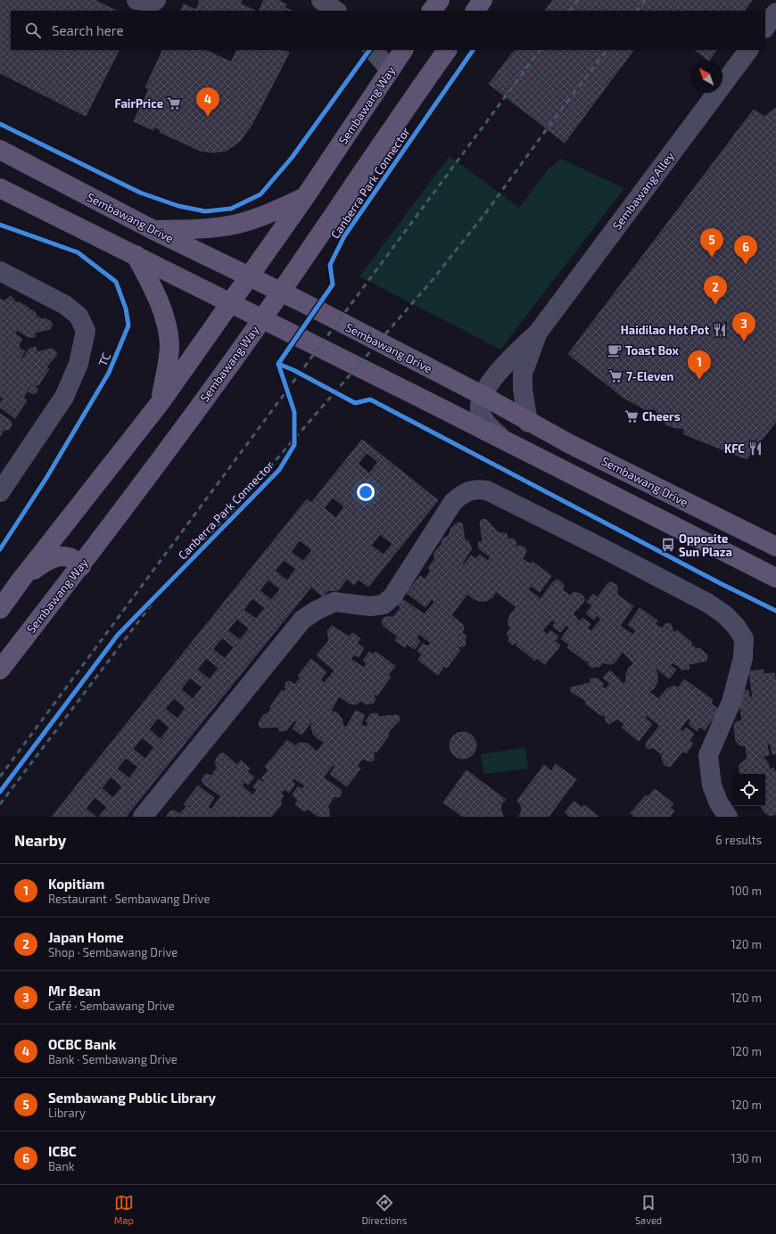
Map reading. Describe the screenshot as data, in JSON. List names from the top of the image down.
{
  "streets": {
    "main road": ["Sembawang Way", "Sembawang Drive"],
    "lane": ["Sembawang Alley"],
    "cycle path": ["Canberra Park Connector", "TC"]
  },
  "crossings": [
    ["Sembawang Way", "Sembawang Drive"],
    ["Sembawang Alley", "Sembawang Drive"]
  ],
  "places": {
    "supermarket": ["FairPrice", "7-Eleven", "Cheers"],
    "restaurant": ["Haidilao Hot Pot", "KFC"],
    "cafe": ["Toast Box"],
    "bus stop": ["Opposite Sun Plaza"]
  },
  "north": "top left",
  "page": {
    "search": "Search here",
    "pins": [
      "4",
      "5",
      "6",
      "2",
      "3",
      "1"
    ],
    "heading": ["Nearby", "6 results"],
    "list": [
      {
        "mark": "1",
        "name": "Kopitiam",
        "note": "Restaurant · Sembawang Drive",
        "value": "100 m"
      },
      {
        "mark": "2",
        "name": "Japan Home",
        "note": "Shop · Sembawang Drive",
        "value": "120 m"
      },
      {
        "mark": "3",
        "name": "Mr Bean",
        "note": "Café · Sembawang Drive",
        "value": "120 m"
      },
      {
        "mark": "4",
        "name": "OCBC Bank",
        "note": "Bank · Sembawang Drive",
        "value": "120 m"
      },
      {
        "mark": "5",
        "name": "Sembawang Public Library",
        "note": "Library",
        "value": "120 m"
      },
      {
        "mark": "6",
        "name": "ICBC",
        "note": "Bank",
        "value": "130 m"
      }
    ],
    "nav": ["Map", "Directions", "Saved"]
  }
}
